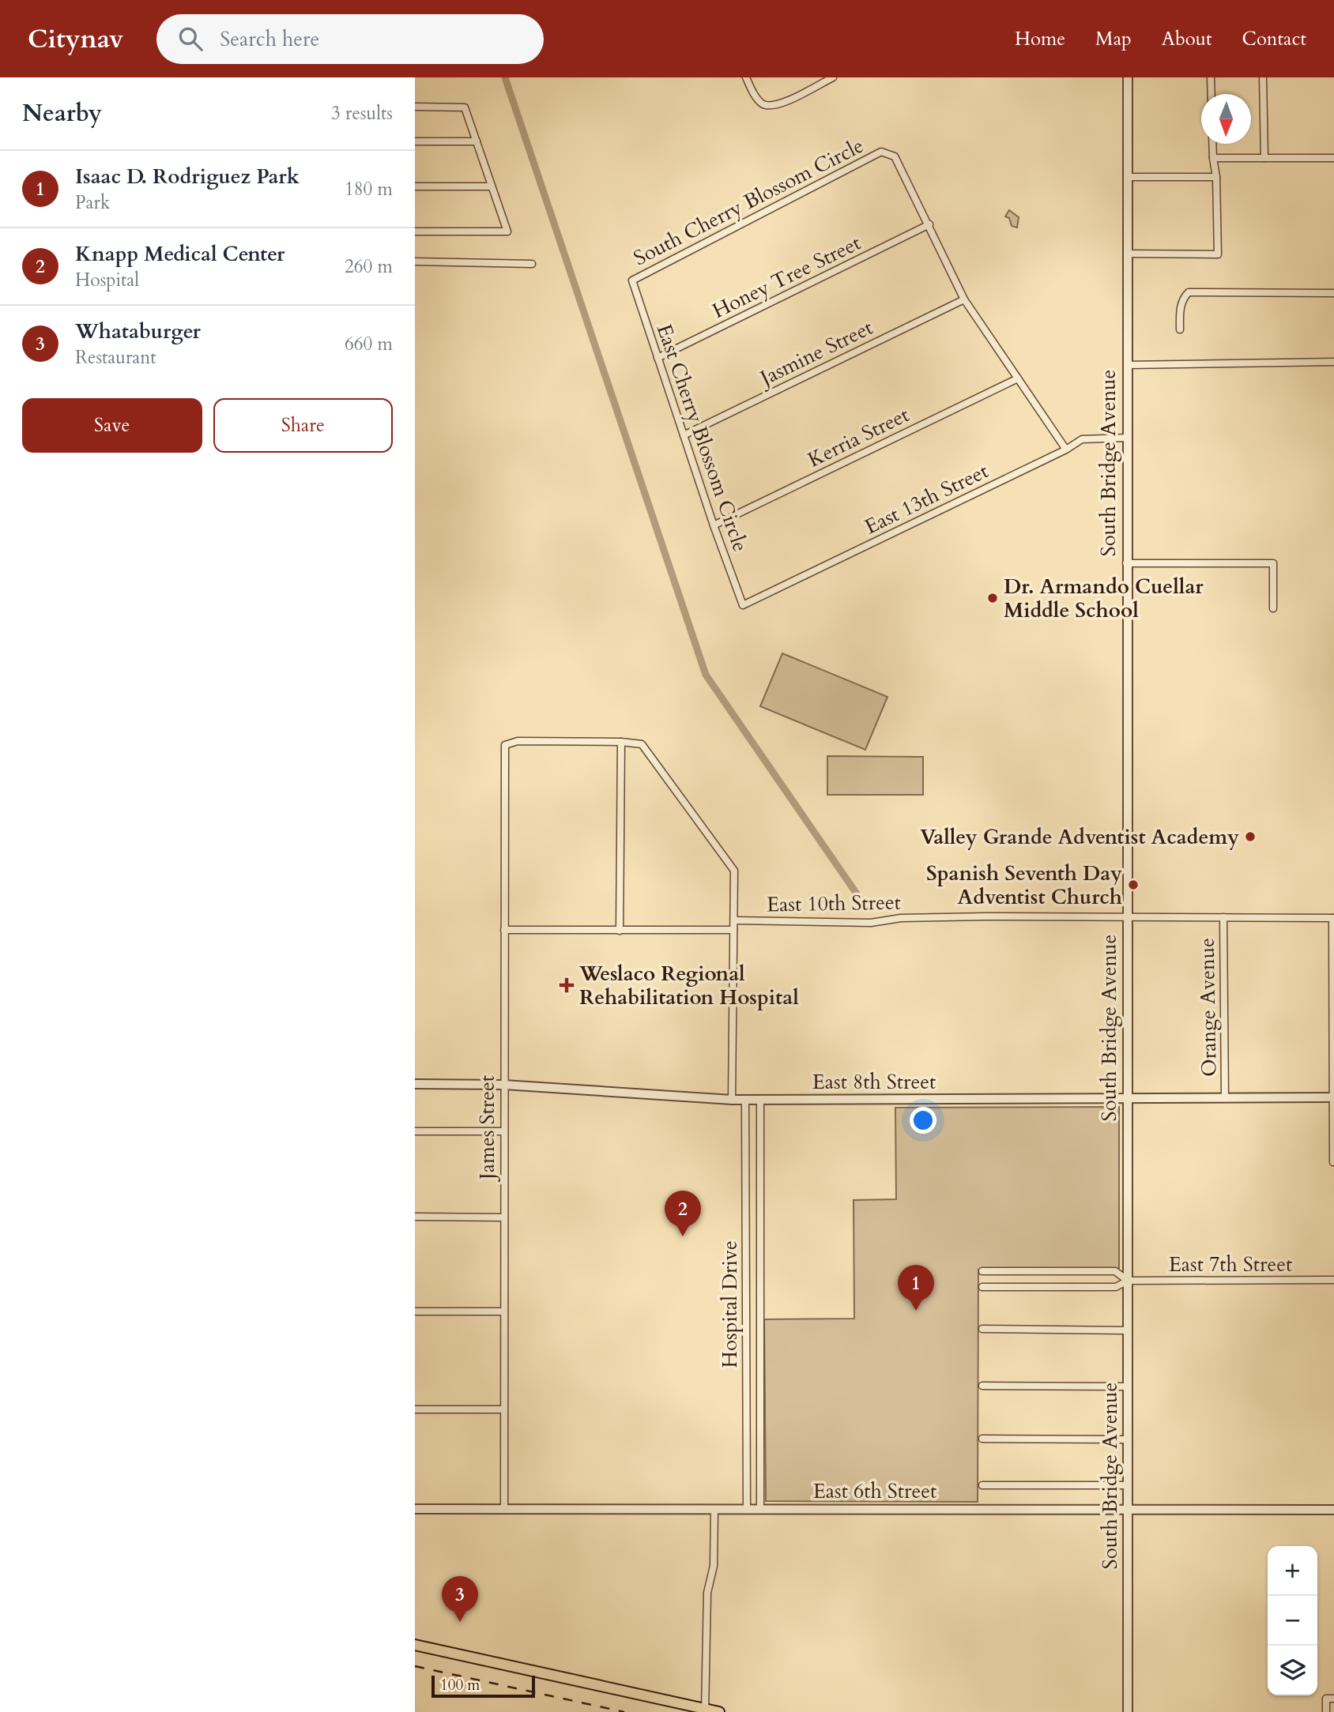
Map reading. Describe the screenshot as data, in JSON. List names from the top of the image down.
{
  "streets": {
    "street": [
      "South Cherry Blossom Circle",
      "Honey Tree Street",
      "Jasmine Street",
      "Kerria Street",
      "East Cherry Blossom Circle",
      "South Bridge Avenue",
      "East 13th Street",
      "East 10th Street",
      "Orange Avenue",
      "East 8th Street",
      "James Street",
      "East 7th Street",
      "Hospital Drive",
      "East 6th Street"
    ]
  },
  "crossings": [
    ["South Cherry Blossom Circle", "Honey Tree Street"],
    ["South Cherry Blossom Circle", "East Cherry Blossom Circle"],
    ["Honey Tree Street", "East Cherry Blossom Circle"],
    ["Jasmine Street", "East Cherry Blossom Circle"],
    ["Kerria Street", "East Cherry Blossom Circle"],
    ["East Cherry Blossom Circle", "East 13th Street"],
    ["South Bridge Avenue", "East 13th Street"],
    ["South Bridge Avenue", "East 10th Street"],
    ["South Bridge Avenue", "East 8th Street"],
    ["South Bridge Avenue", "East 7th Street"],
    ["South Bridge Avenue", "East 6th Street"],
    ["East 10th Street", "Orange Avenue"],
    ["Orange Avenue", "East 8th Street"],
    ["East 8th Street", "James Street"],
    ["East 8th Street", "Hospital Drive"],
    ["James Street", "East 6th Street"],
    ["Hospital Drive", "East 6th Street"]
  ],
  "places": {
    "other": ["Dr. Armando Cuellar Middle School", "Valley Grande Adventist Academy", "Spanish Seventh Day Adventist Church"],
    "health": ["Weslaco Regional Rehabilitation Hospital"]
  },
  "scale_bar": "100 m",
  "north": "bottom",
  "page": {
    "header": "Citynav",
    "search": "Search here",
    "nav": [
      "Home",
      "Map",
      "About",
      "Contact"
    ],
    "heading": ["Nearby", "3 results"],
    "list": [
      {
        "mark": "1",
        "name": "Isaac D. Rodriguez Park",
        "note": "Park",
        "value": "180 m"
      },
      {
        "mark": "2",
        "name": "Knapp Medical Center",
        "note": "Hospital",
        "value": "260 m"
      },
      {
        "mark": "3",
        "name": "Whataburger",
        "note": "Restaurant",
        "value": "660 m"
      }
    ],
    "buttons": ["Save", "Share"],
    "pins": ["2", "1", "3"],
    "map_buttons": ["+", "−"],
    "scale": "100 m"
  }
}
